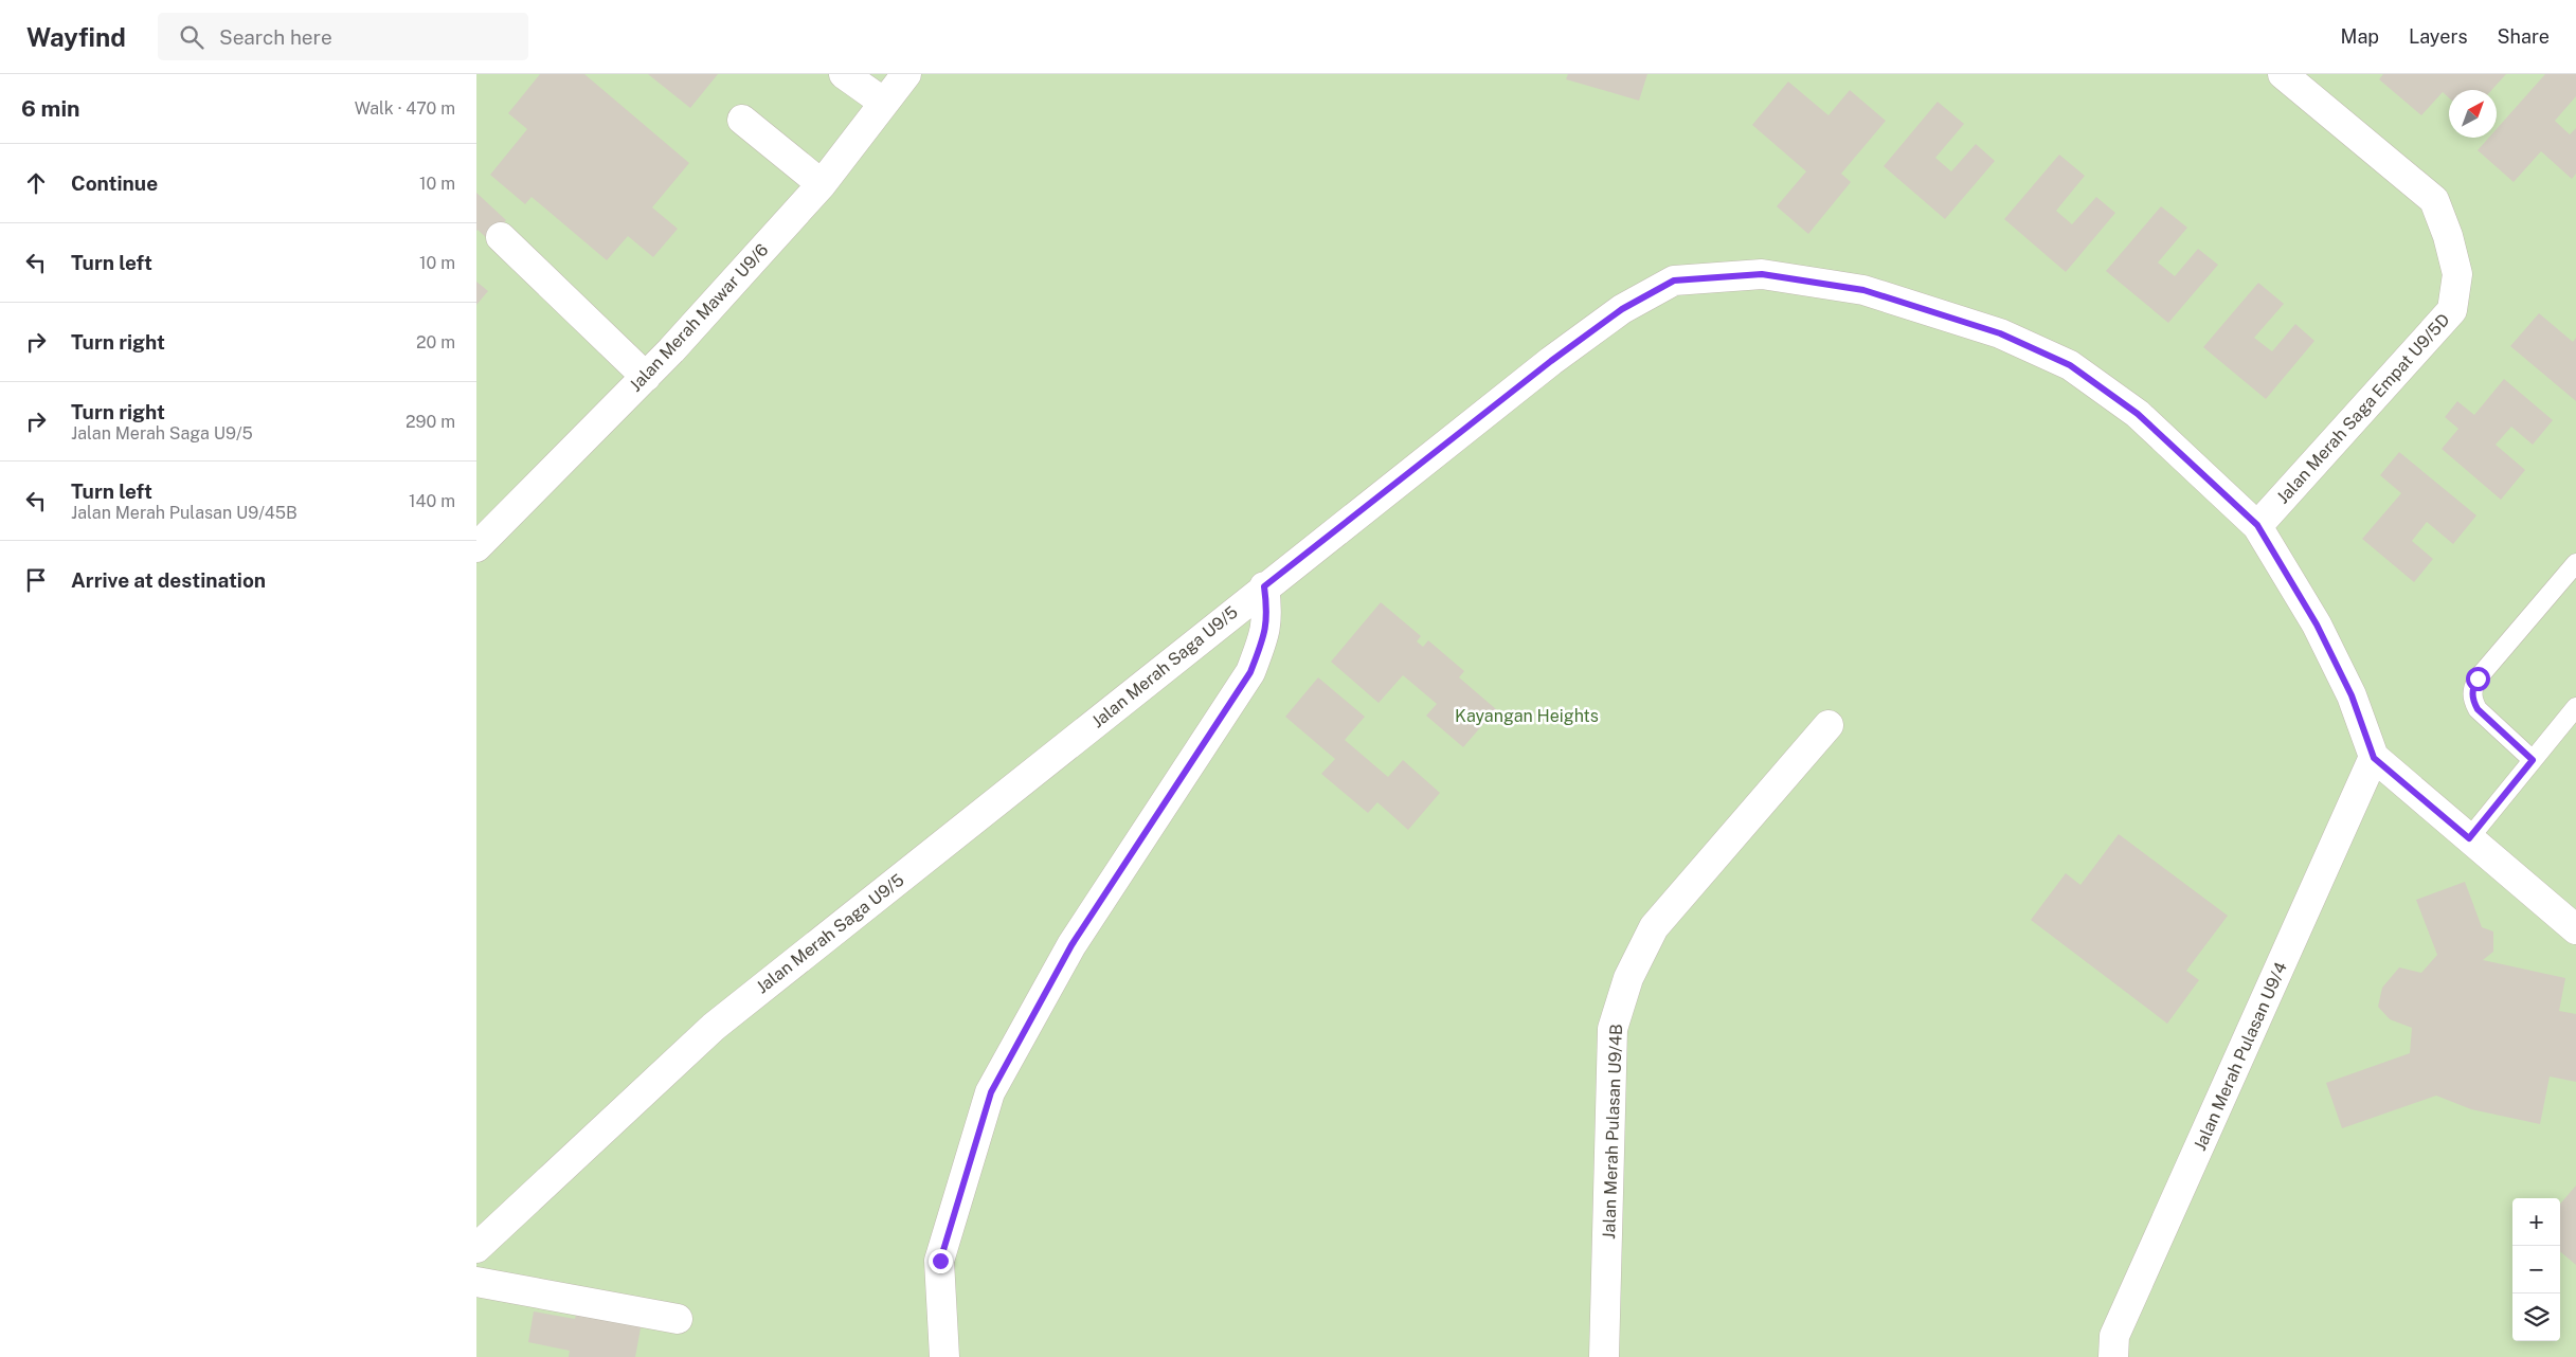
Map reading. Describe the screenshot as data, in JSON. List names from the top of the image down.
{
  "streets": {
    "street": [
      "Jalan Merah Mawar U9/6",
      "Jalan Merah Saga Empat U9/5D",
      "Jalan Merah Saga U9/5",
      "Jalan Merah Pulasan U9/4",
      "Jalan Merah Pulasan U9/4B"
    ]
  },
  "crossings": [
    ["Jalan Merah Saga Empat U9/5D", "Jalan Merah Saga U9/5"],
    ["Jalan Merah Saga U9/5", "Jalan Merah Pulasan U9/4"]
  ],
  "parks": ["Kayangan Heights"],
  "north": "top right",
  "page": {
    "header": "Wayfind",
    "search": "Search here",
    "nav": ["Map", "Layers", "Share"],
    "heading": ["6 min", "Walk · 470 m"],
    "list": [
      ["Continue", "10 m"],
      ["Turn left", "10 m"],
      ["Turn right", "20 m"],
      ["Turn right", "Jalan Merah Saga U9/5", "290 m"],
      ["Turn left", "Jalan Merah Pulasan U9/45B", "140 m"],
      "Arrive at destination"
    ],
    "map_buttons": ["+", "−"]
  }
}
